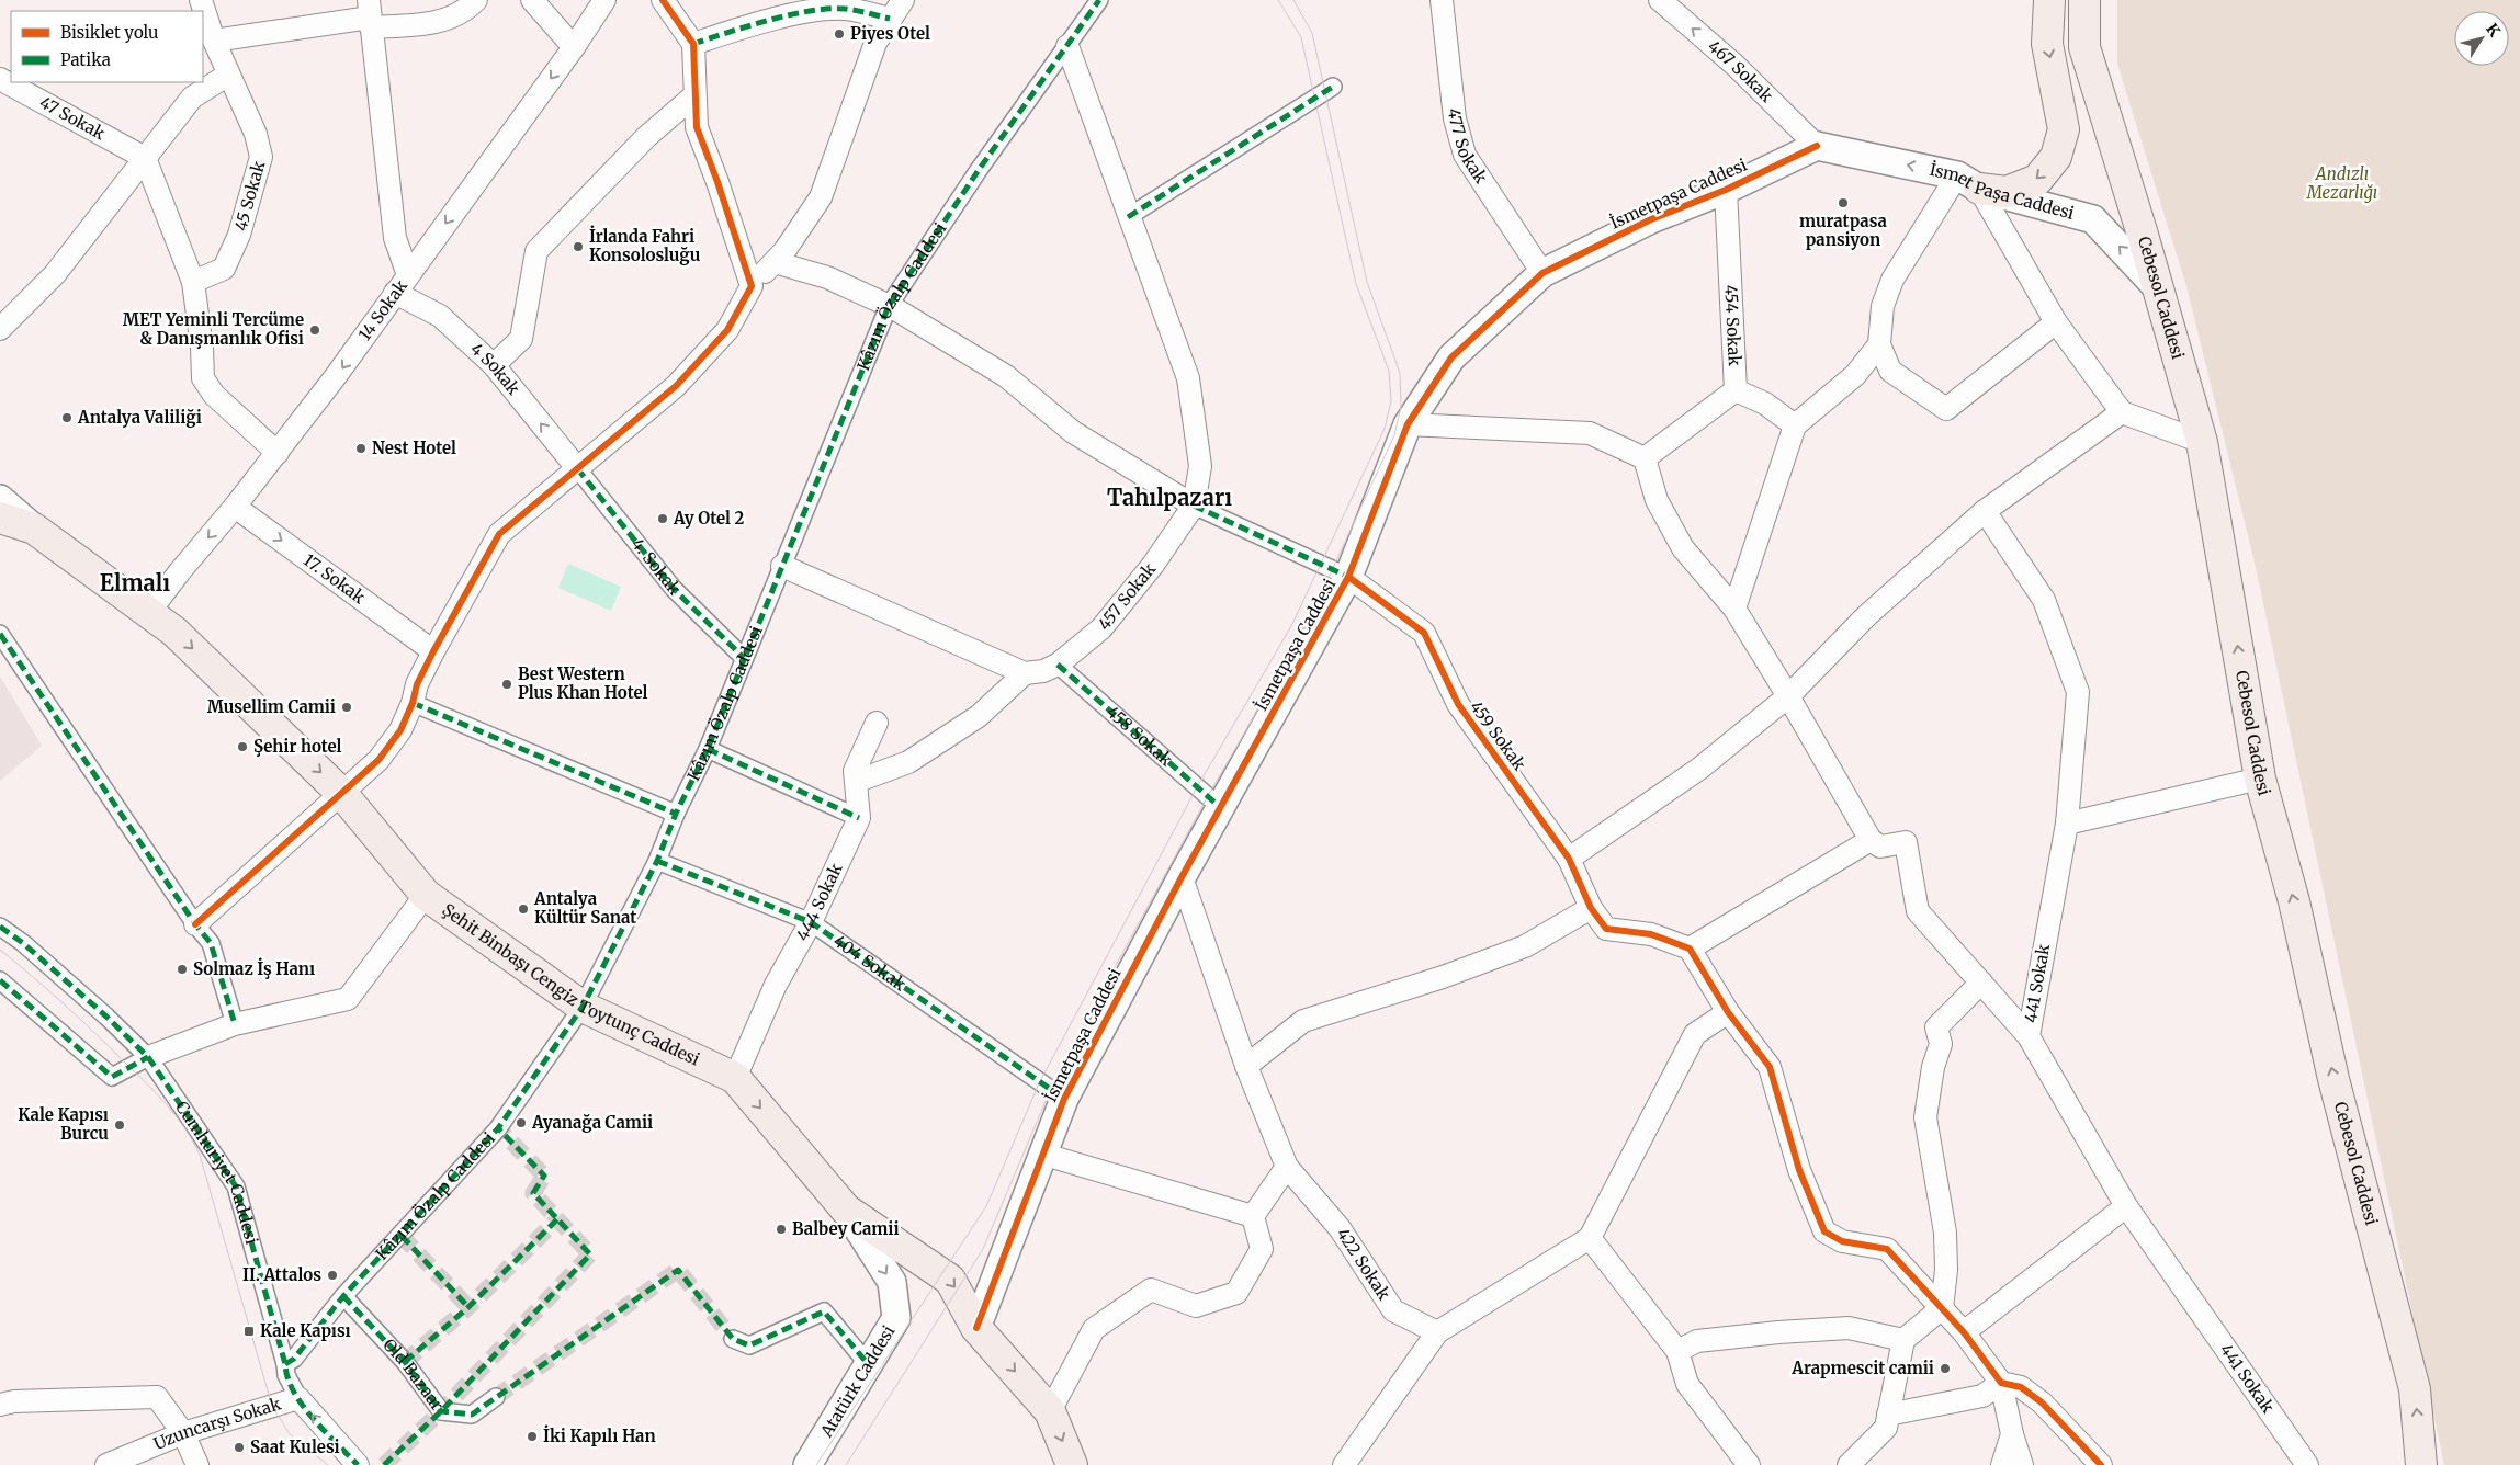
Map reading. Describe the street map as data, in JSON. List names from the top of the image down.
{
  "streets": {
    "main road": ["Cebesol Caddesi", "Şehit Binbaşı Cengiz Toytunç Caddesi"],
    "street": [
      "467 Sokak",
      "47 Sokak",
      "477 Sokak",
      "İsmet Paşa Caddesi",
      "İsmetpaşa Caddesi",
      "45 Sokak",
      "Kâzım Özalp Caddesi",
      "14 Sokak",
      "454 Sokak",
      "4 Sokak",
      "4. Sokak",
      "17. Sokak",
      "457 Sokak",
      "458 Sokak",
      "459 Sokak",
      "444 Sokak",
      "404 Sokak",
      "441 Sokak",
      "Cumhuriyet Caddesi",
      "422 Sokak",
      "Old Bazaar",
      "Atatürk Caddesi",
      "Uzuncarşı Sokak"
    ]
  },
  "crossings": [
    ["467 Sokak", "İsmet Paşa Caddesi"],
    ["467 Sokak", "İsmetpaşa Caddesi"],
    ["477 Sokak", "İsmetpaşa Caddesi"],
    ["İsmet Paşa Caddesi", "İsmetpaşa Caddesi"],
    ["İsmet Paşa Caddesi", "Cebesol Caddesi"],
    ["İsmetpaşa Caddesi", "454 Sokak"],
    ["İsmetpaşa Caddesi", "458 Sokak"],
    ["İsmetpaşa Caddesi", "459 Sokak"],
    ["İsmetpaşa Caddesi", "404 Sokak"],
    ["İsmetpaşa Caddesi", "Şehit Binbaşı Cengiz Toytunç Caddesi"],
    ["İsmetpaşa Caddesi", "422 Sokak"],
    ["Kâzım Özalp Caddesi", "4. Sokak"],
    ["Kâzım Özalp Caddesi", "404 Sokak"],
    ["Kâzım Özalp Caddesi", "Şehit Binbaşı Cengiz Toytunç Caddesi"],
    ["Kâzım Özalp Caddesi", "Cumhuriyet Caddesi"],
    ["Kâzım Özalp Caddesi", "Old Bazaar"],
    ["14 Sokak", "4 Sokak"],
    ["14 Sokak", "17. Sokak"],
    ["14 Sokak", "Şehit Binbaşı Cengiz Toytunç Caddesi"],
    ["4 Sokak", "4. Sokak"],
    ["457 Sokak", "458 Sokak"],
    ["457 Sokak", "459 Sokak"],
    ["457 Sokak", "444 Sokak"],
    ["444 Sokak", "404 Sokak"],
    ["444 Sokak", "Şehit Binbaşı Cengiz Toytunç Caddesi"],
    ["Şehit Binbaşı Cengiz Toytunç Caddesi", "Atatürk Caddesi"],
    ["Cumhuriyet Caddesi", "Uzuncarşı Sokak"]
  ],
  "one_way": [
    "467 Sokak",
    "İsmet Paşa Caddesi",
    "Cebesol Caddesi",
    "4 Sokak",
    "17. Sokak",
    "Atatürk Caddesi"
  ],
  "districts": ["Tahılpazarı", "Elmalı"],
  "parks": ["Andızlı Mezarlığı"],
  "places": {
    "other": [
      "Piyes Otel",
      "muratpasa pansiyon",
      "İrlanda Fahri Konsolosluğu",
      "MET Yeminli Tercüme & Danışmanlık Ofisi",
      "Antalya Valiliği",
      "Nest Hotel",
      "Ay Otel 2",
      "Best Western Plus Khan Hotel",
      "Musellim Camii",
      "Şehir hotel",
      "Antalya Kültür Sanat",
      "Solmaz İş Hanı",
      "Ayanağa Camii",
      "Kale Kapısı Burcu",
      "Balbey Camii",
      "II. Attalos",
      "Arapmescit camii",
      "İki Kapılı Han",
      "Saat Kulesi"
    ],
    "transit": ["Kale Kapısı"]
  },
  "legend": ["Bisiklet yolu", "Patika"],
  "north": "top right"
}
